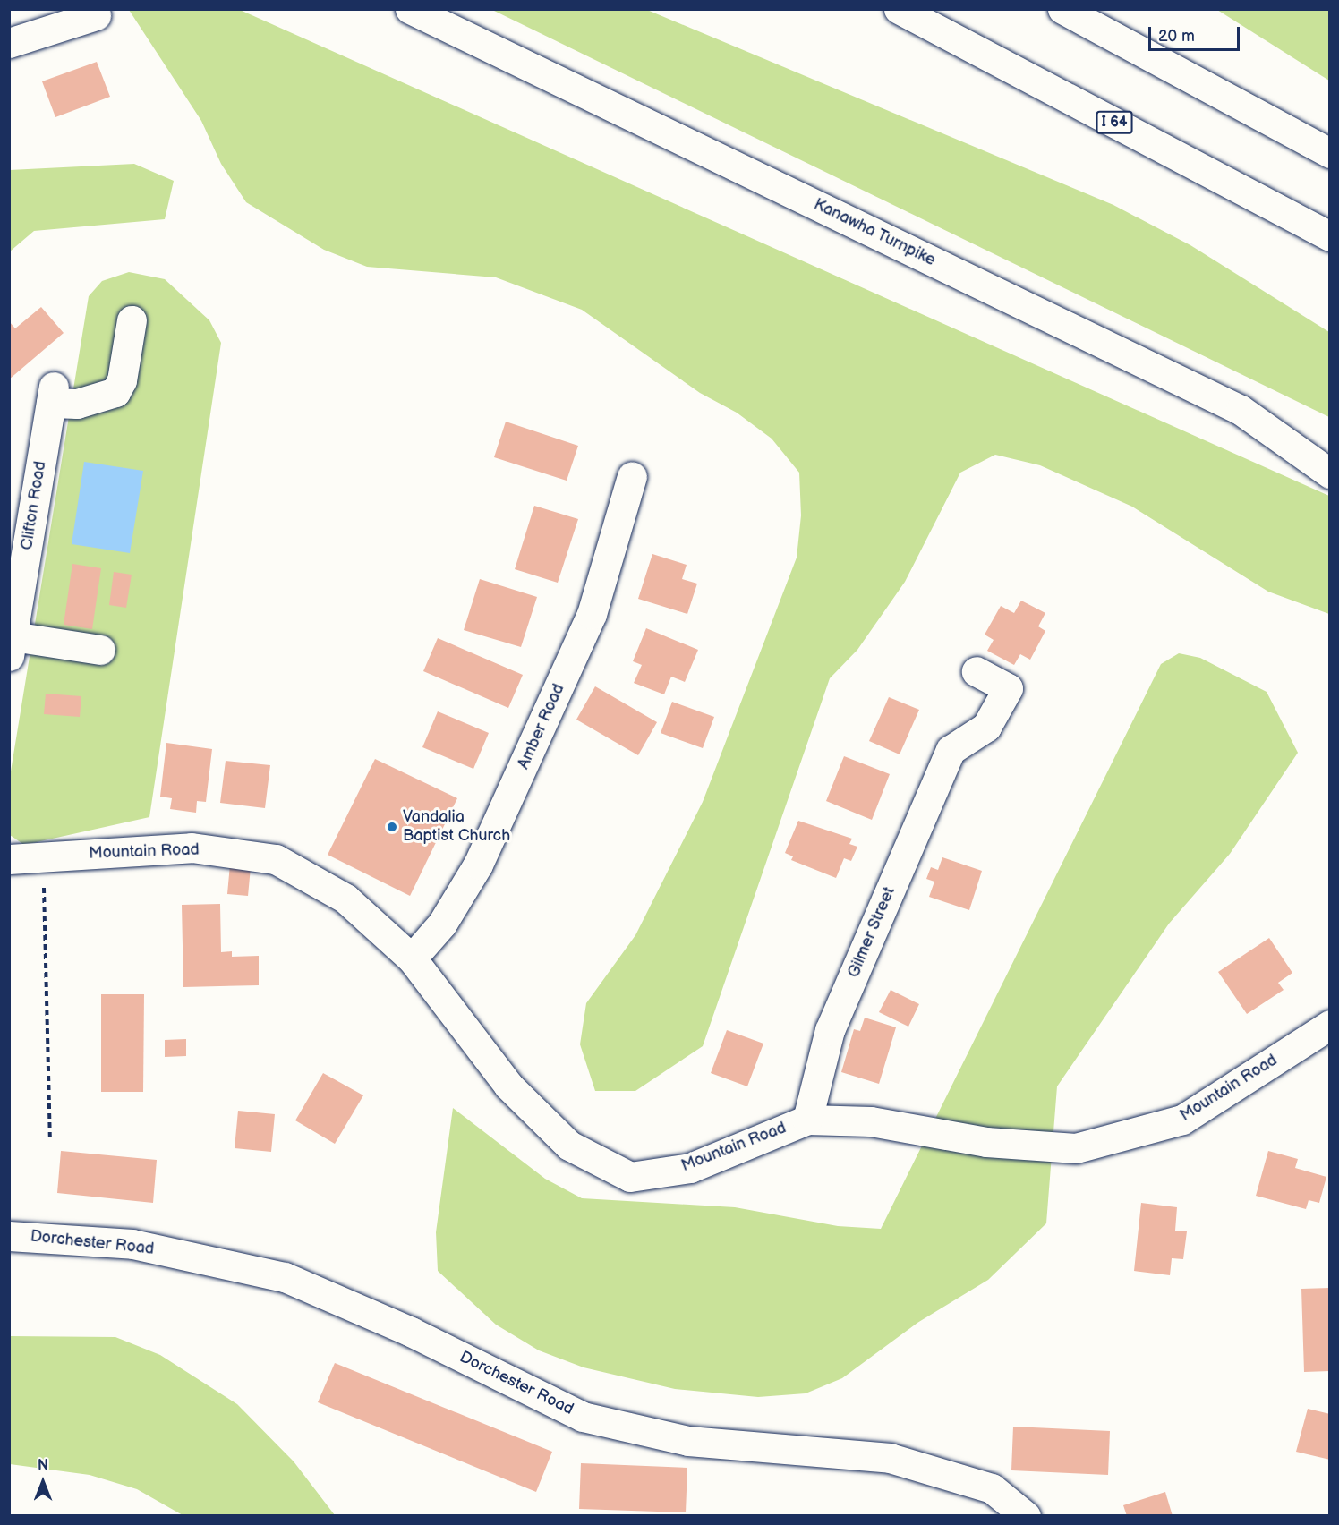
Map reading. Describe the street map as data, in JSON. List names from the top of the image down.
{
  "streets": {
    "main road": [
      "I 64",
      "Kanawha Turnpike",
      "Clifton Road",
      "Amber Road",
      "Mountain Road",
      "Gilmer Street",
      "Dorchester Road"
    ]
  },
  "crossings": [
    ["Amber Road", "Mountain Road"],
    ["Mountain Road", "Gilmer Street"]
  ],
  "places": ["Vandalia Baptist Church"],
  "scale_bar": "20 m",
  "north": "top"
}
